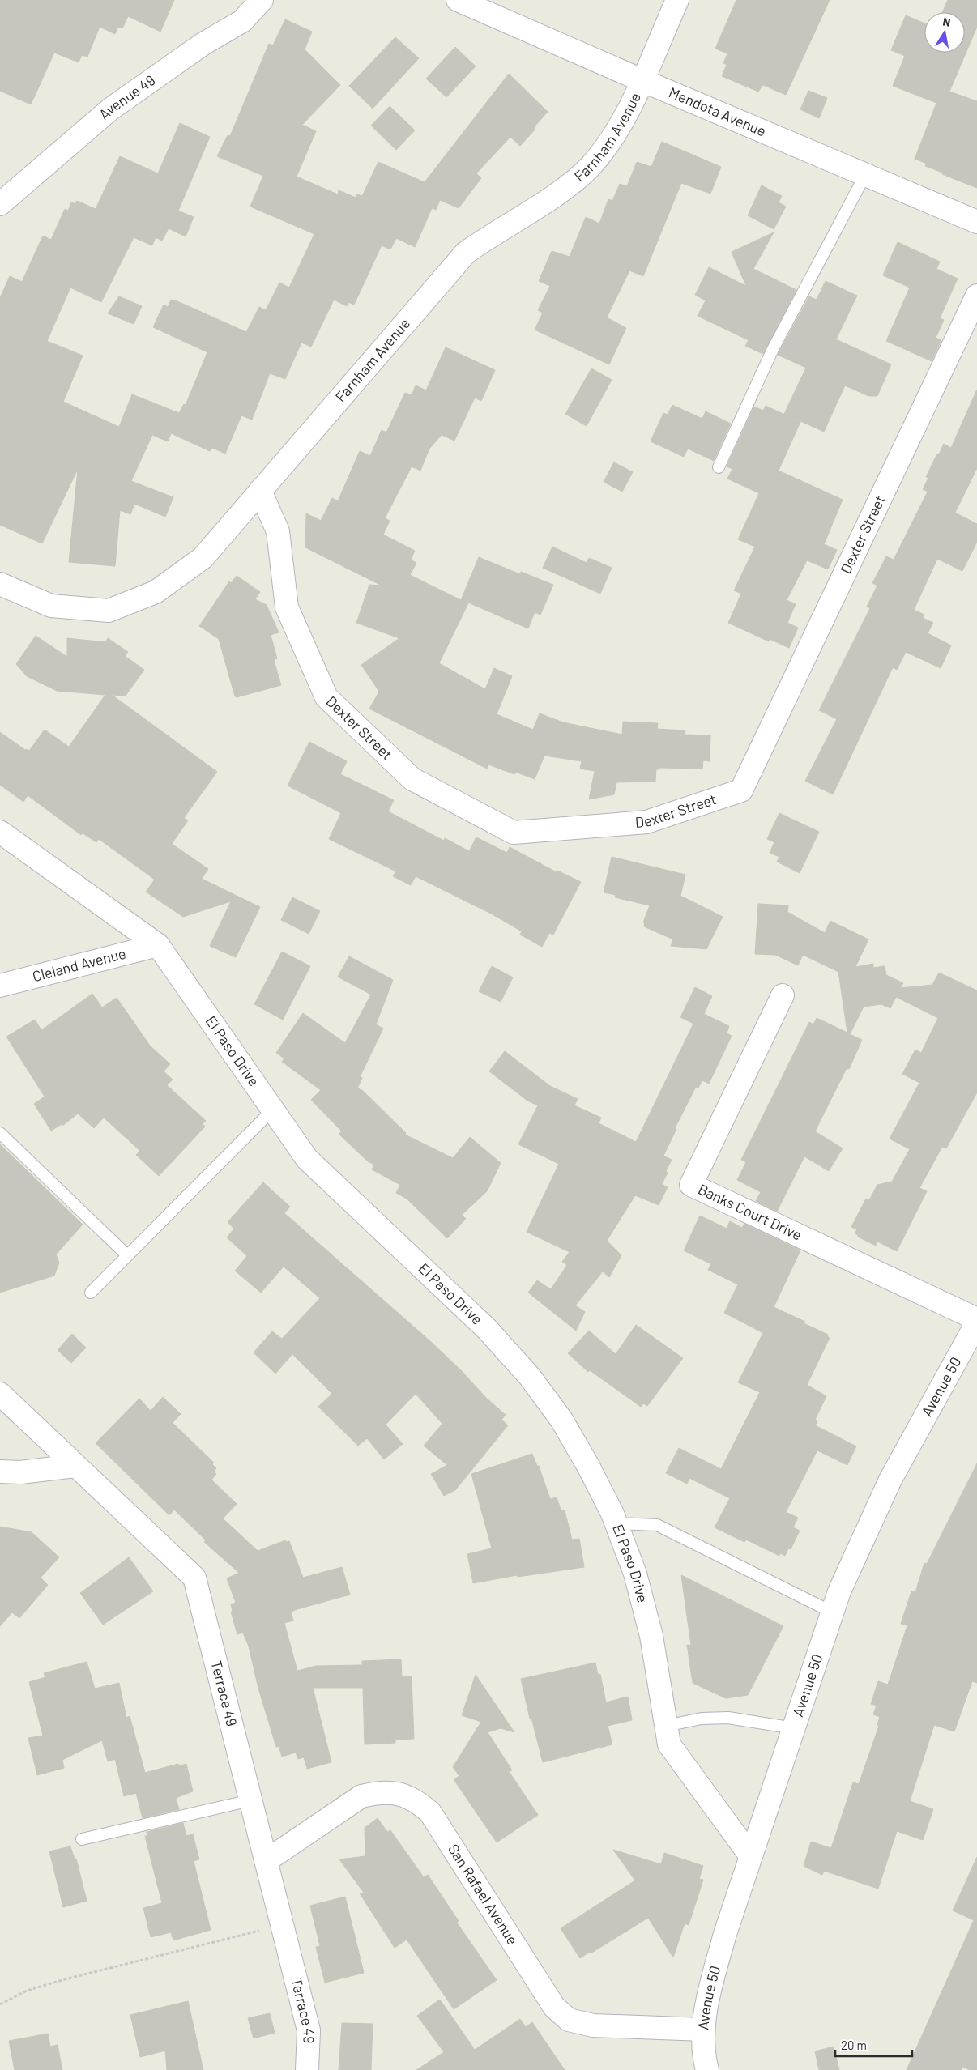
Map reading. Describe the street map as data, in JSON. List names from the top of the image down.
{
  "streets": {
    "street": [
      "Avenue 49",
      "Mendota Avenue",
      "Farnham Avenue",
      "Dexter Street",
      "Cleland Avenue",
      "El Paso Drive",
      "Banks Court Drive",
      "Avenue 50",
      "Terrace 49",
      "San Rafael Avenue"
    ]
  },
  "crossings": [
    ["Mendota Avenue", "Farnham Avenue"],
    ["Farnham Avenue", "Dexter Street"],
    ["Cleland Avenue", "El Paso Drive"],
    ["El Paso Drive", "Avenue 50"],
    ["Banks Court Drive", "Avenue 50"],
    ["Avenue 50", "San Rafael Avenue"],
    ["Terrace 49", "San Rafael Avenue"]
  ],
  "scale_bar": "20 m",
  "north": "top"
}
